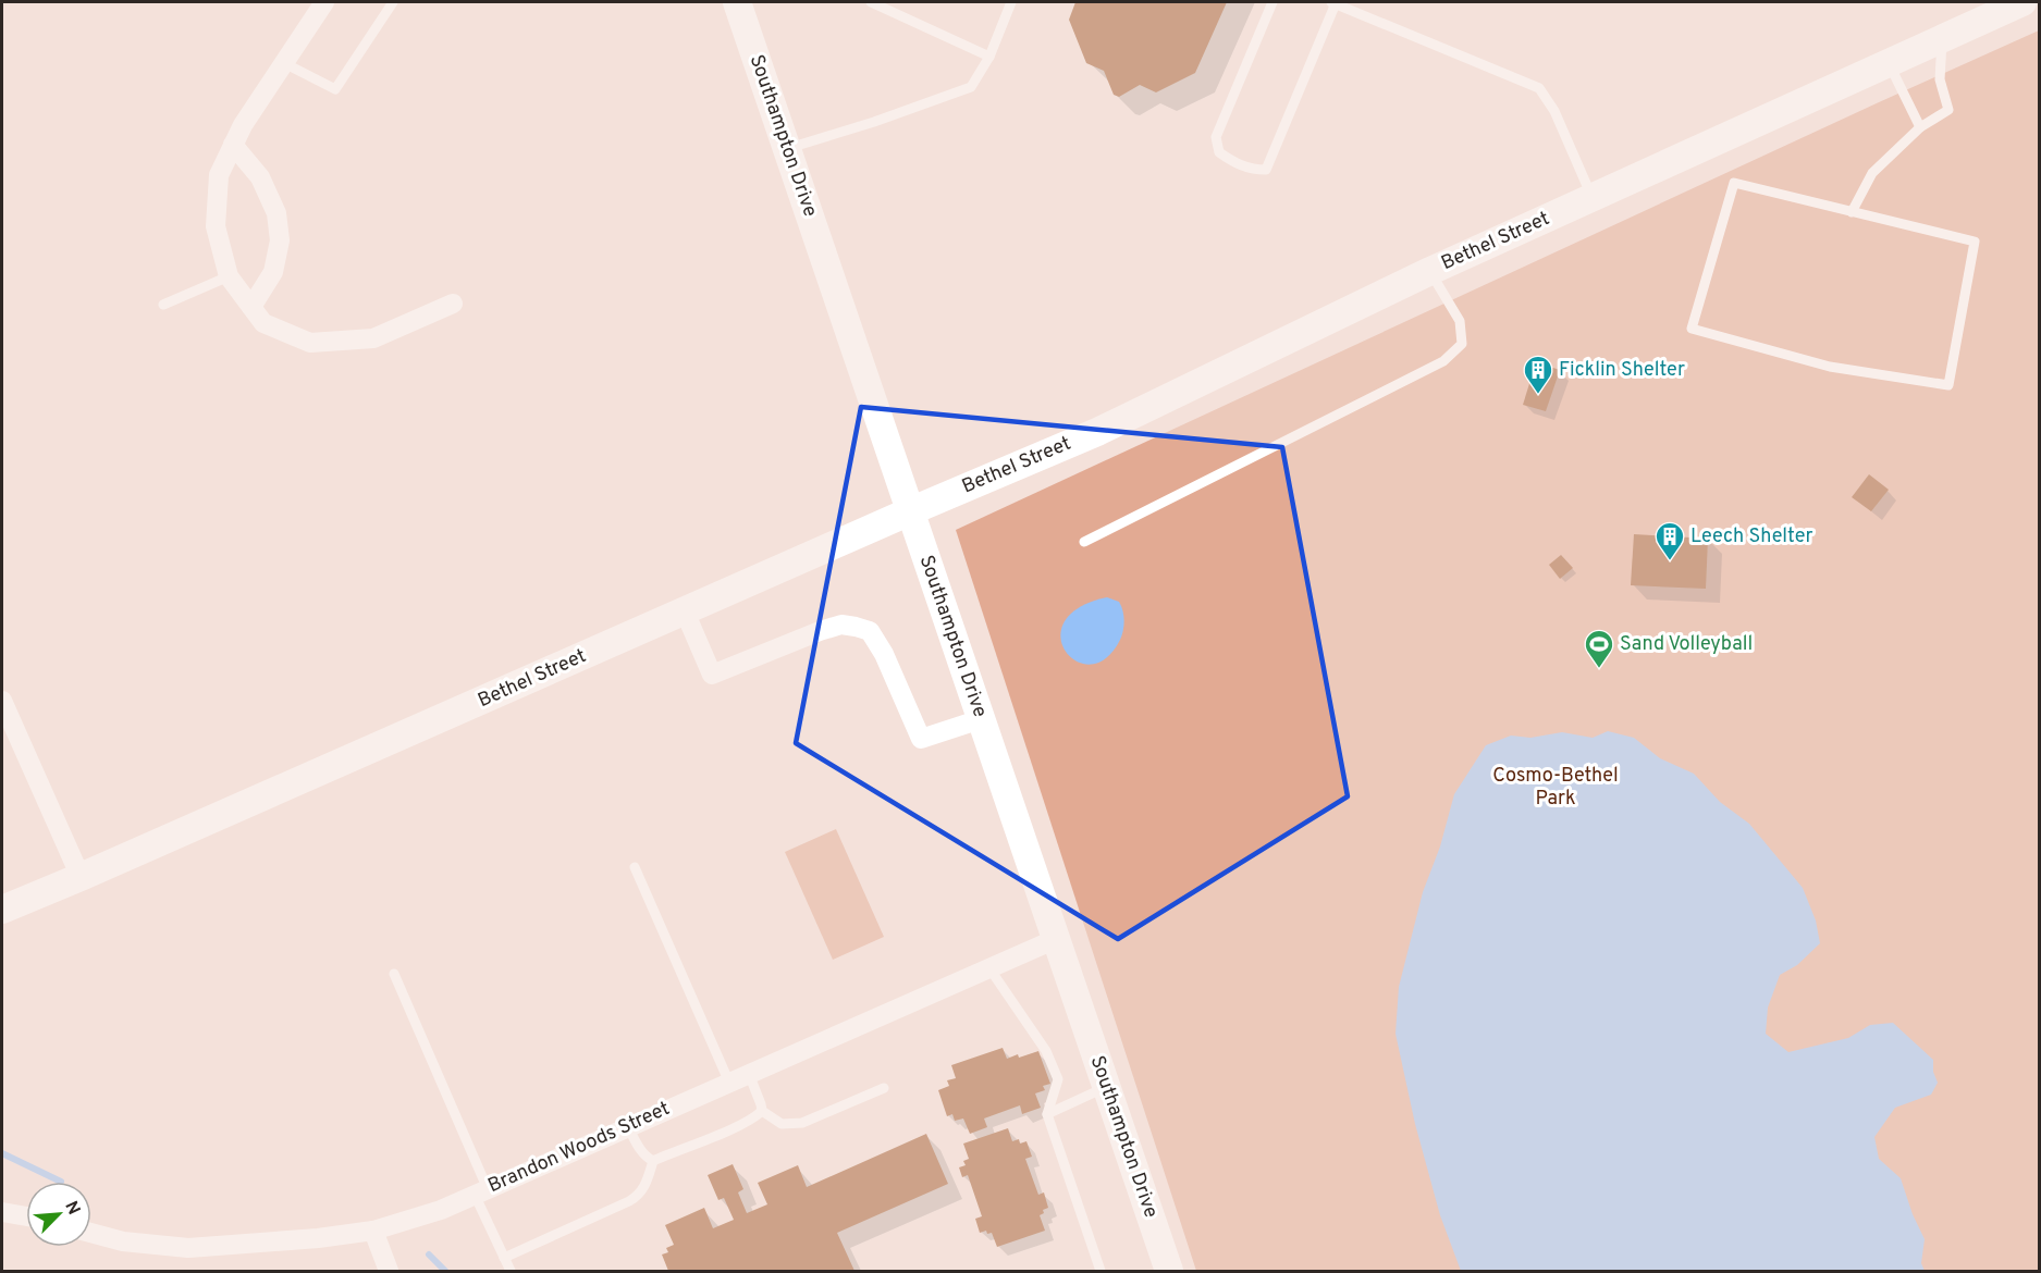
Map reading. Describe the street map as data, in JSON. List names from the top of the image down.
{
  "streets": {
    "street": ["Southampton Drive", "Bethel Street", "Brandon Woods Street"]
  },
  "crossings": [
    ["Southampton Drive", "Bethel Street"],
    ["Southampton Drive", "Brandon Woods Street"]
  ],
  "parks": ["Cosmo-Bethel Park"],
  "places": {
    "building": ["Ficklin Shelter", "Leech Shelter"],
    "sports": ["Sand Volleyball"]
  },
  "north": "top right"
}
